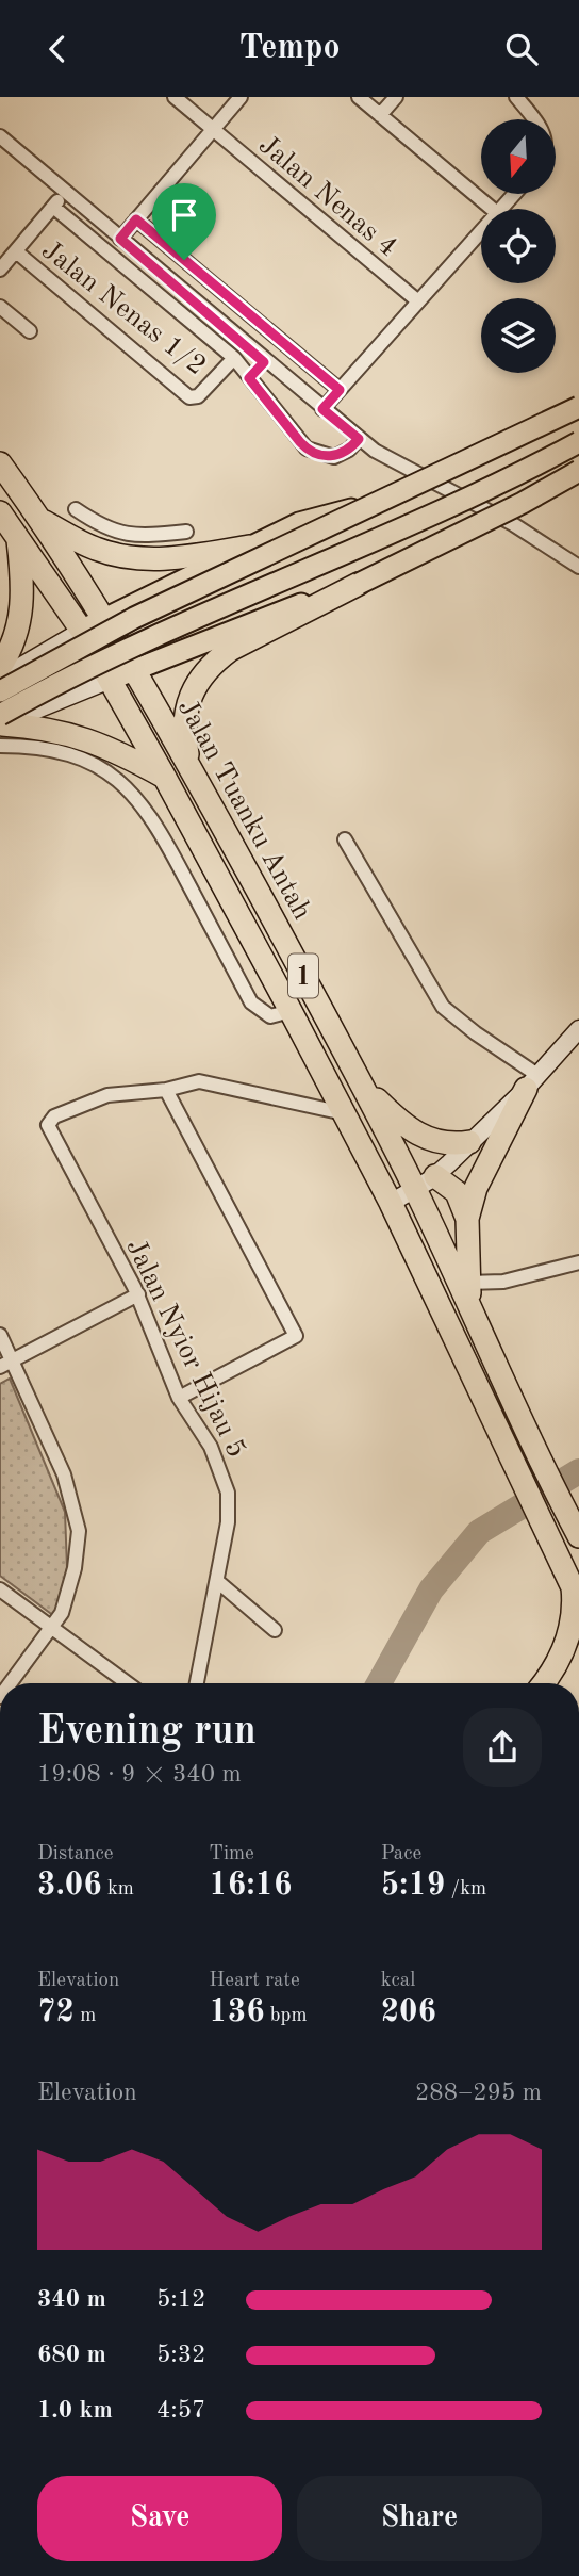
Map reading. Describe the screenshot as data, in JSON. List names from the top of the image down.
{
  "streets": {
    "highway": ["Jalan Tuanku Antah", "1"],
    "street": ["Jalan Nenas 4", "Jalan Nenas 1/2", "Jalan Nyior Hijau 5"]
  },
  "crossings": [
    ["Jalan Tuanku Antah", "1"]
  ],
  "north": "bottom",
  "page": {
    "header": "Tempo",
    "heading": ["Evening run", "19:08 · 9 × 340 m"],
    "stats": [
      ["Distance", "3.06 km"],
      ["Time", "16:16"],
      ["Pace", "5:19 /km"],
      ["Elevation", "72 m"],
      ["Heart rate", "136 bpm"],
      ["kcal", "206"]
    ],
    "chart": ["Elevation", "288–295 m"],
    "list": [
      {
        "name": "340 m",
        "note": "5:12"
      },
      {
        "name": "680 m",
        "note": "5:32"
      },
      {
        "name": "1.0 km",
        "note": "4:57"
      }
    ],
    "buttons": ["Save", "Share"]
  }
}
